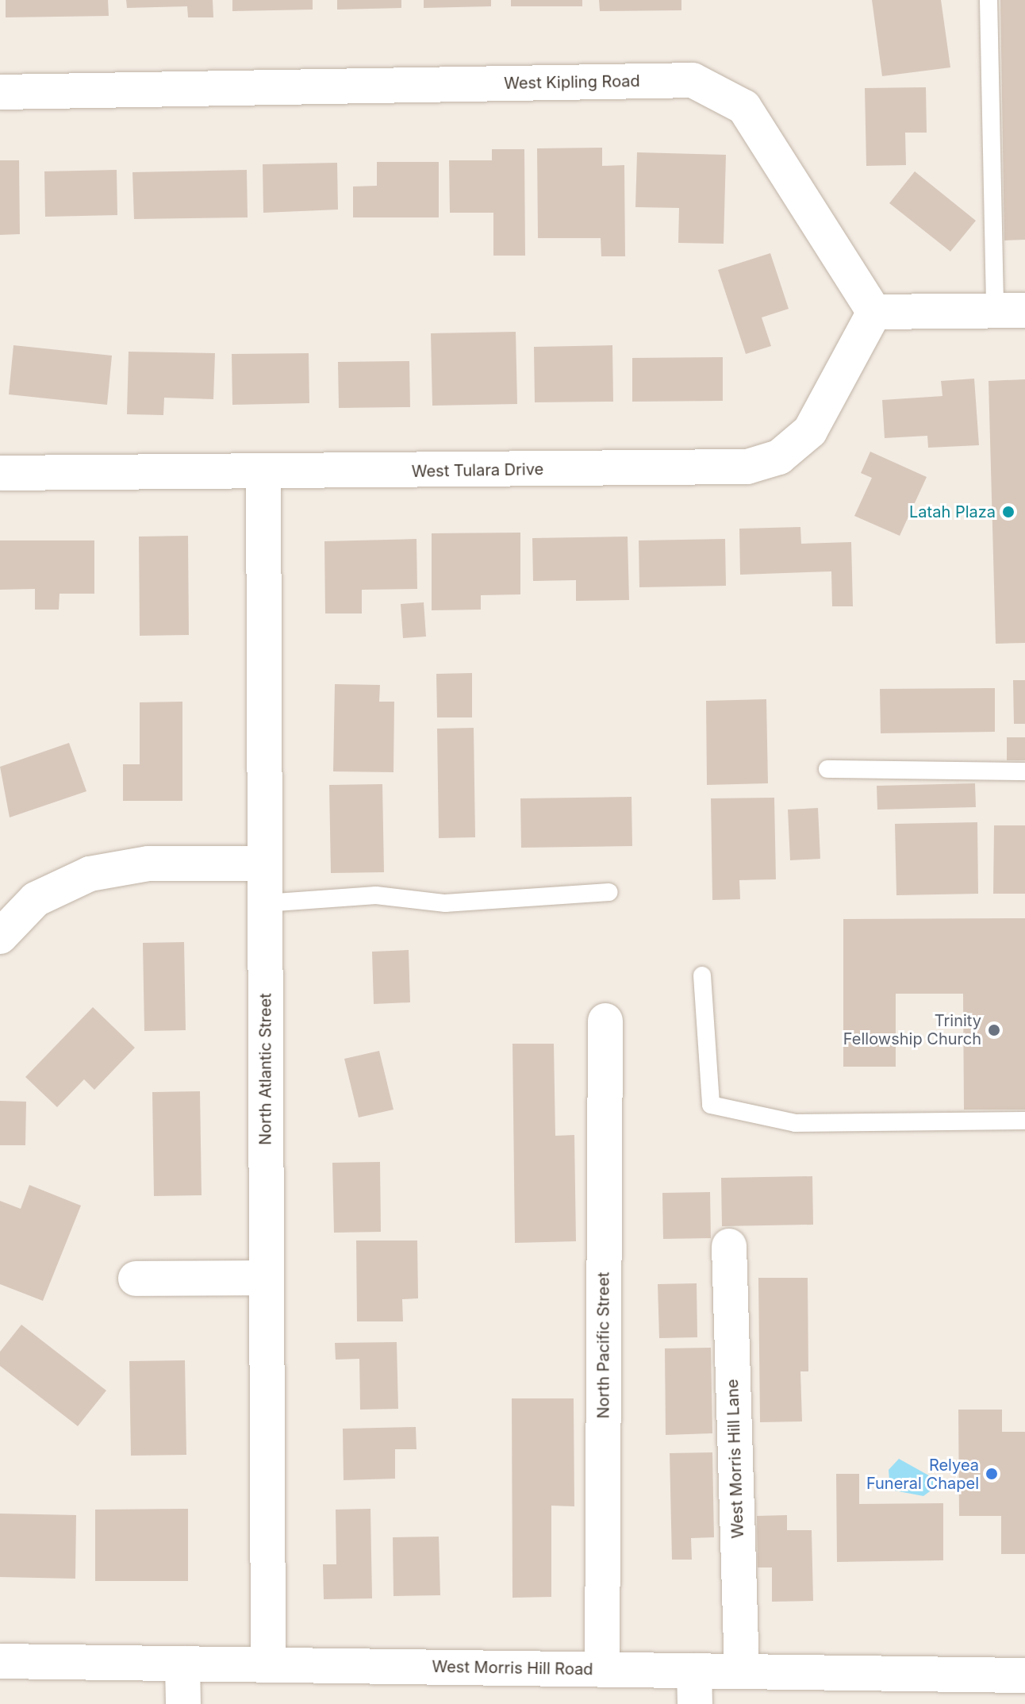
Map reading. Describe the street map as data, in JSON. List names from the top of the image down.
{
  "streets": {
    "street": [
      "West Kipling Road",
      "West Tulara Drive",
      "North Atlantic Street",
      "North Pacific Street",
      "West Morris Hill Lane",
      "West Morris Hill Road"
    ]
  },
  "crossings": [
    ["West Kipling Road", "West Tulara Drive"],
    ["West Tulara Drive", "North Atlantic Street"],
    ["North Atlantic Street", "West Morris Hill Road"],
    ["North Pacific Street", "West Morris Hill Road"],
    ["West Morris Hill Lane", "West Morris Hill Road"]
  ],
  "places": ["Latah Plaza", "Trinity Fellowship Church", "Relyea Funeral Chapel"]
}
